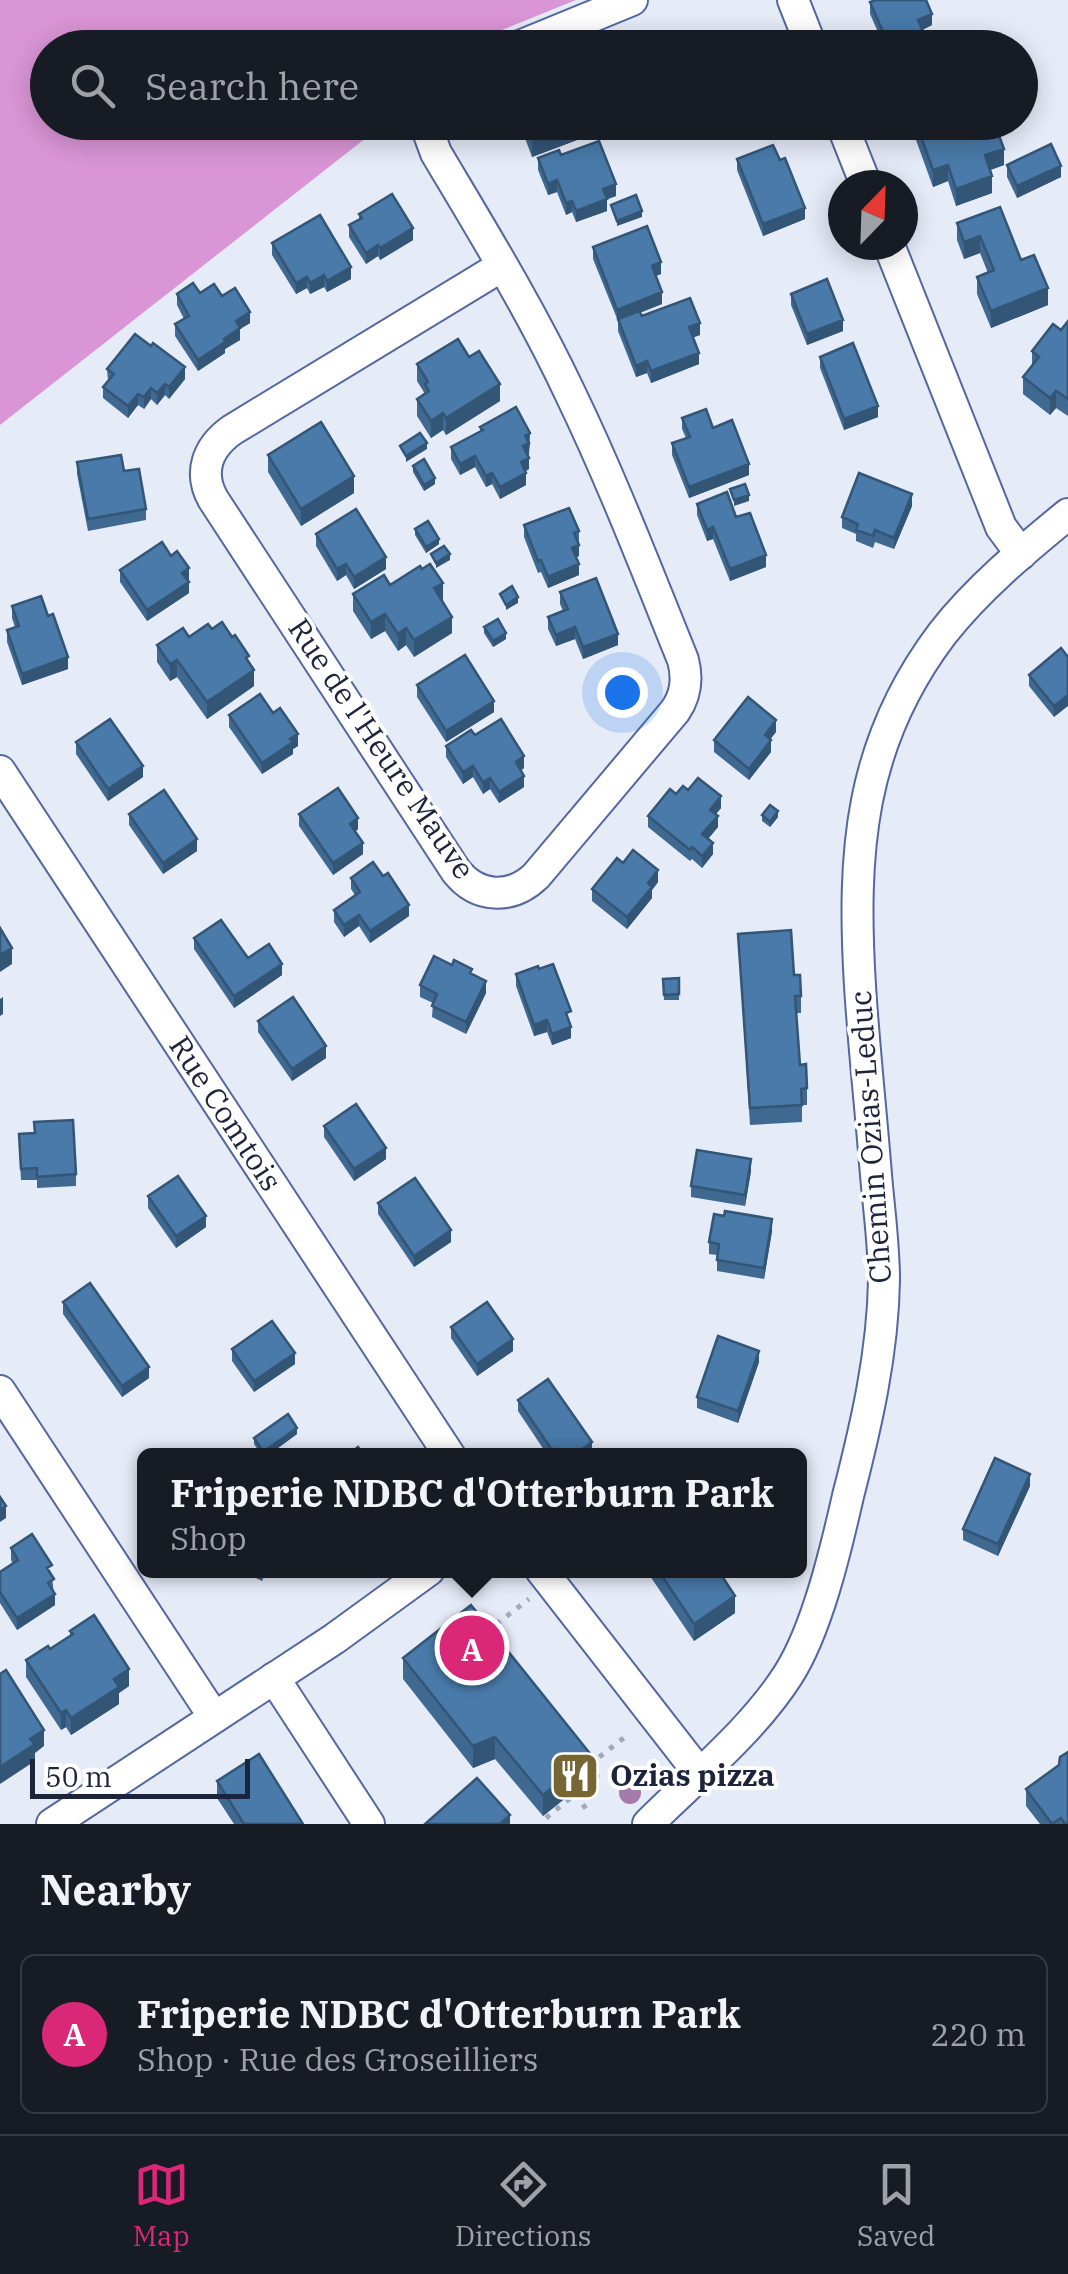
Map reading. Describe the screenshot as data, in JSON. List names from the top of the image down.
{
  "streets": {
    "street": ["Rue de l'Heure Mauve", "Rue Comtois", "Chemin Ozias-Leduc"]
  },
  "places": {
    "restaurant": ["Ozias pizza"]
  },
  "scale_bar": "50 m",
  "north": "top right",
  "page": {
    "search": "Search here",
    "popup": ["Friperie NDBC d'Otterburn Park", "Shop"],
    "pins": "A",
    "scale": "50 m",
    "heading": "Nearby",
    "list": [
      {
        "mark": "A",
        "name": "Friperie NDBC d'Otterburn Park",
        "note": "Shop · Rue des Groseilliers",
        "value": "220 m"
      }
    ],
    "nav": ["Map", "Directions", "Saved"]
  }
}
